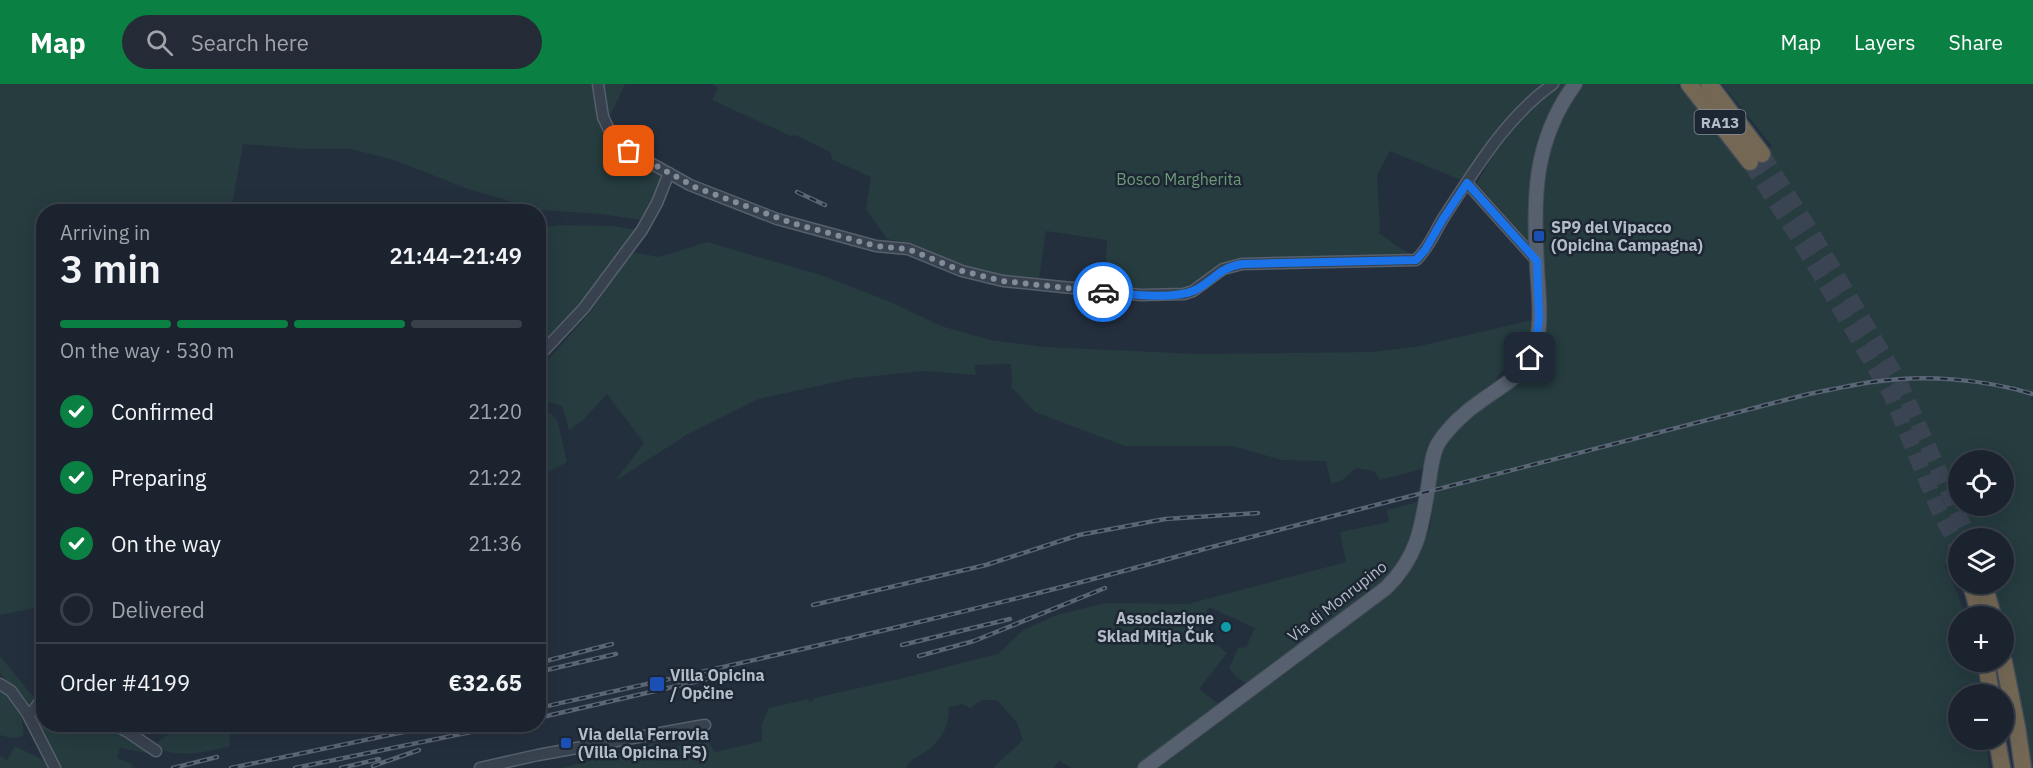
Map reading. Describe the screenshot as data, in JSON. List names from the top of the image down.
{
  "streets": {
    "highway": ["RA13"],
    "main road": ["Via di Monrupino"]
  },
  "parks": ["Bosco Margherita"],
  "places": {
    "transit": ["SP9 del Vipacco (Opicina Campagna)", "Villa Opicina / Opčine", "Via della Ferrovia (Villa Opicina FS)"],
    "other": ["Associazione Sklad Mitja Čuk"]
  },
  "page": {
    "header": "Map",
    "search": "Search here",
    "nav": ["Map", "Layers", "Share"],
    "heading": ["3 min", "Arriving in", "21:44–21:49"],
    "panel": ["Order #4199", "€32.65"],
    "bar": "On the way · 530 m",
    "list": [
      ["Confirmed", "21:20"],
      ["Preparing", "21:22"],
      ["On the way", "21:36"],
      "Delivered"
    ],
    "map_buttons": ["+", "−"]
  }
}
